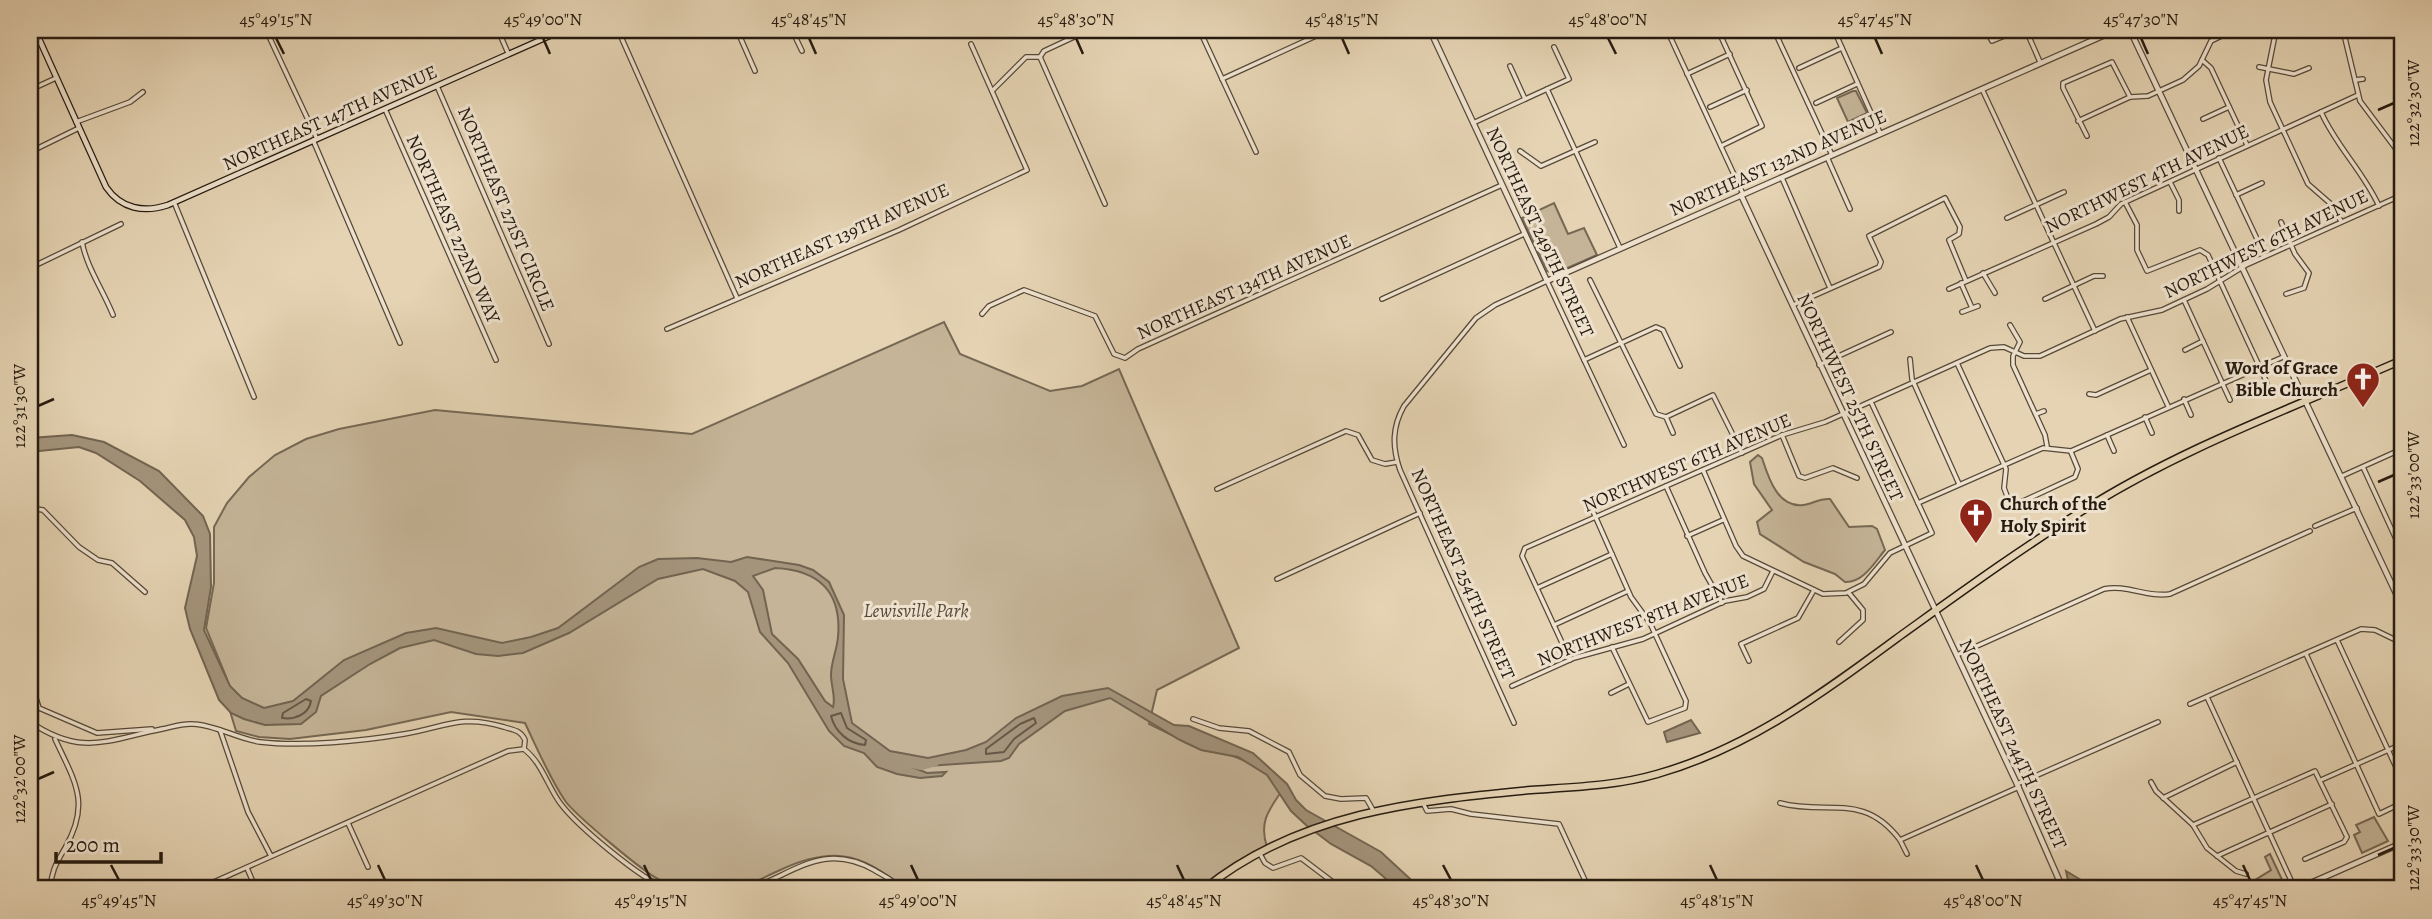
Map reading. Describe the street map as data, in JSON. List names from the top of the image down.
{
  "streets": {
    "street": [
      "NORTHEAST 147TH AVENUE",
      "NORTHEAST 132ND AVENUE",
      "NORTHWEST 4TH AVENUE",
      "NORTHEAST 271ST CIRCLE",
      "NORTHEAST 272ND WAY",
      "NORTHEAST 249TH STREET",
      "NORTHEAST 139TH AVENUE",
      "NORTHWEST 6TH AVENUE",
      "NORTHEAST 134TH AVENUE",
      "NORTHWEST 25TH STREET",
      "NORTHEAST 254TH STREET",
      "NORTHWEST 8TH AVENUE",
      "NORTHEAST 244TH STREET"
    ]
  },
  "crossings": [
    ["NORTHEAST 147TH AVENUE", "NORTHEAST 271ST CIRCLE"],
    ["NORTHEAST 147TH AVENUE", "NORTHEAST 272ND WAY"],
    ["NORTHEAST 132ND AVENUE", "NORTHEAST 249TH STREET"],
    ["NORTHEAST 132ND AVENUE", "NORTHWEST 25TH STREET"],
    ["NORTHEAST 132ND AVENUE", "NORTHEAST 254TH STREET"],
    ["NORTHEAST 249TH STREET", "NORTHEAST 134TH AVENUE"],
    ["NORTHEAST 249TH STREET", "NORTHEAST 254TH STREET"],
    ["NORTHWEST 6TH AVENUE", "NORTHWEST 25TH STREET"],
    ["NORTHWEST 25TH STREET", "NORTHEAST 244TH STREET"]
  ],
  "parks": ["Lewisville Park"],
  "places": {
    "church": ["Word of Grace Bible Church", "Church of the Holy Spirit"]
  },
  "scale_bar": "200 m",
  "coordinates": [
    "45°49'15\"N",
    "45°49'00\"N",
    "45°48'45\"N",
    "45°48'30\"N",
    "45°48'15\"N",
    "45°48'00\"N",
    "45°47'45\"N",
    "45°47'30\"N",
    "122°32'30\"W",
    "122°31'30\"W",
    "122°33'00\"W",
    "122°32'00\"W",
    "122°33'30\"W",
    "45°49'45\"N",
    "45°49'30\"N"
  ]
}
